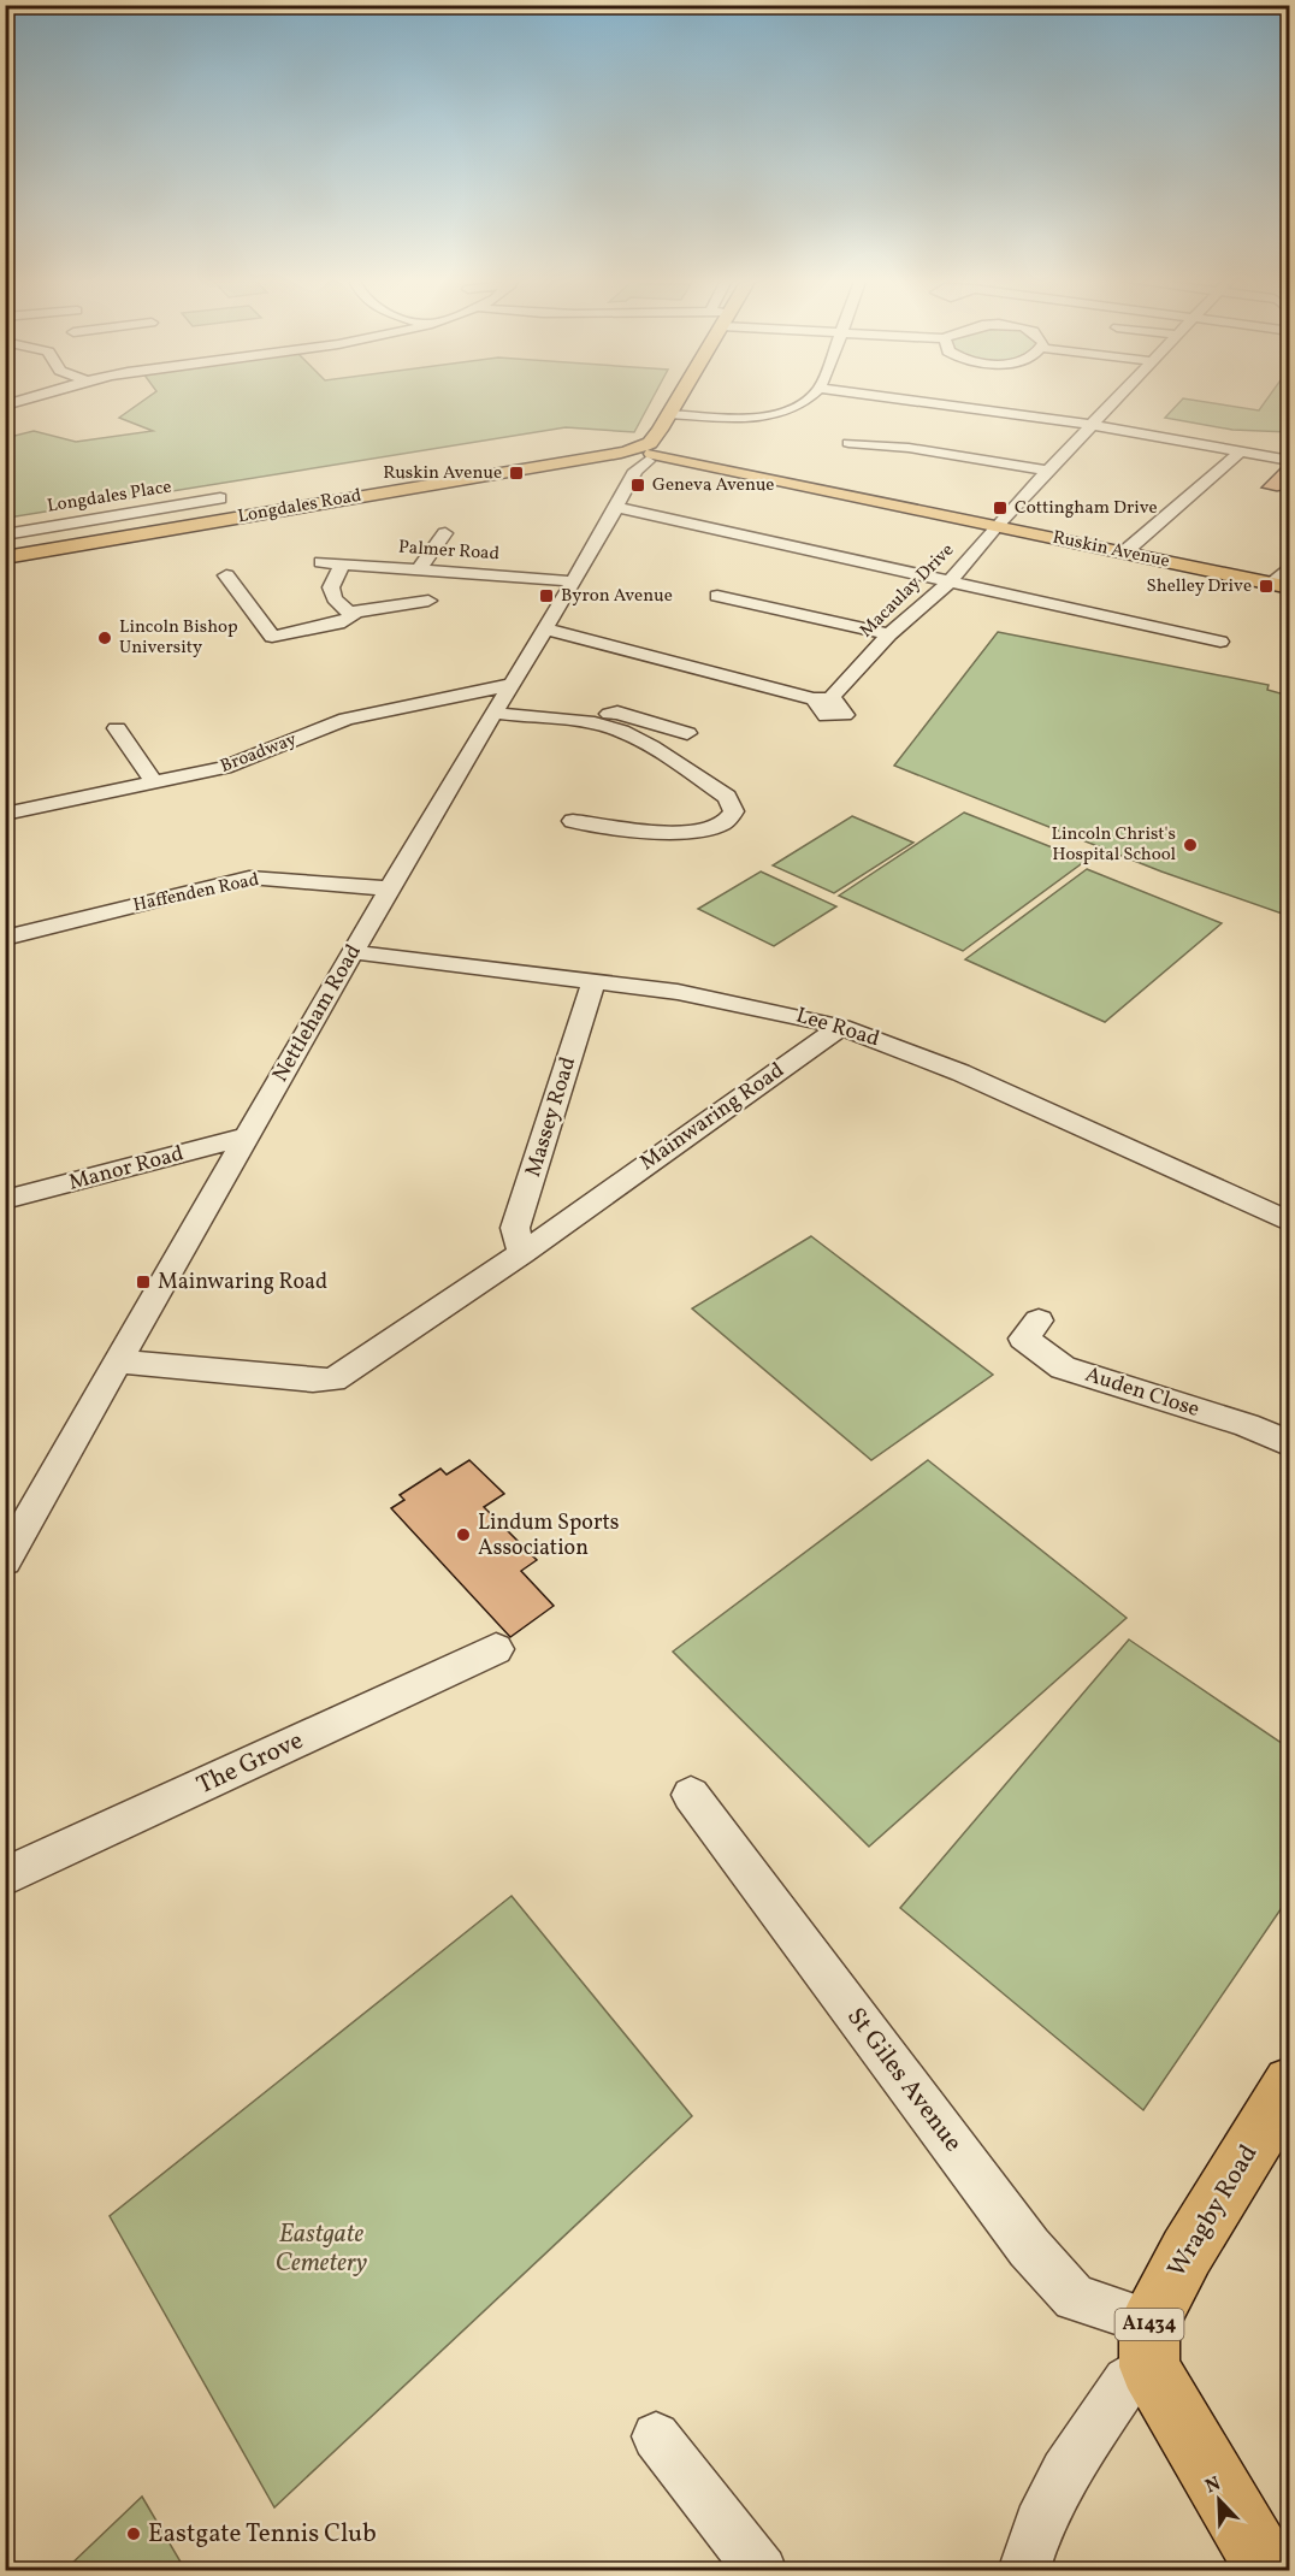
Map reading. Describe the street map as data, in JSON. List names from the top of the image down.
{
  "streets": {
    "main road": [
      "Longdales Road",
      "Ruskin Avenue",
      "Nettleham Road",
      "Wragby Road",
      "A1434"
    ],
    "street": [
      "Longdales Place",
      "Palmer Road",
      "Macaulay Drive",
      "Broadway",
      "Haffenden Road",
      "Lee Road",
      "Massey Road",
      "Mainwaring Road",
      "Manor Road",
      "Auden Close",
      "The Grove",
      "St Giles Avenue"
    ]
  },
  "crossings": [
    ["Longdales Road", "Ruskin Avenue"],
    ["Longdales Road", "Nettleham Road"],
    ["Ruskin Avenue", "Macaulay Drive"],
    ["Ruskin Avenue", "Nettleham Road"],
    ["Palmer Road", "Nettleham Road"],
    ["Macaulay Drive", "Nettleham Road"],
    ["Broadway", "Nettleham Road"],
    ["Haffenden Road", "Nettleham Road"],
    ["Nettleham Road", "Lee Road"],
    ["Nettleham Road", "Mainwaring Road"],
    ["Nettleham Road", "Manor Road"],
    ["Lee Road", "Massey Road"],
    ["Lee Road", "Mainwaring Road"],
    ["Massey Road", "Mainwaring Road"],
    ["St Giles Avenue", "Wragby Road"],
    ["St Giles Avenue", "A1434"],
    ["Wragby Road", "A1434"]
  ],
  "parks": ["Eastgate Cemetery"],
  "places": {
    "transit": [
      "Ruskin Avenue",
      "Geneva Avenue",
      "Cottingham Drive",
      "Shelley Drive",
      "Byron Avenue",
      "Mainwaring Road"
    ],
    "other": [
      "Lincoln Bishop University",
      "Lincoln Christ's Hospital School",
      "Lindum Sports Association",
      "Eastgate Tennis Club"
    ]
  },
  "north": "top left"
}
